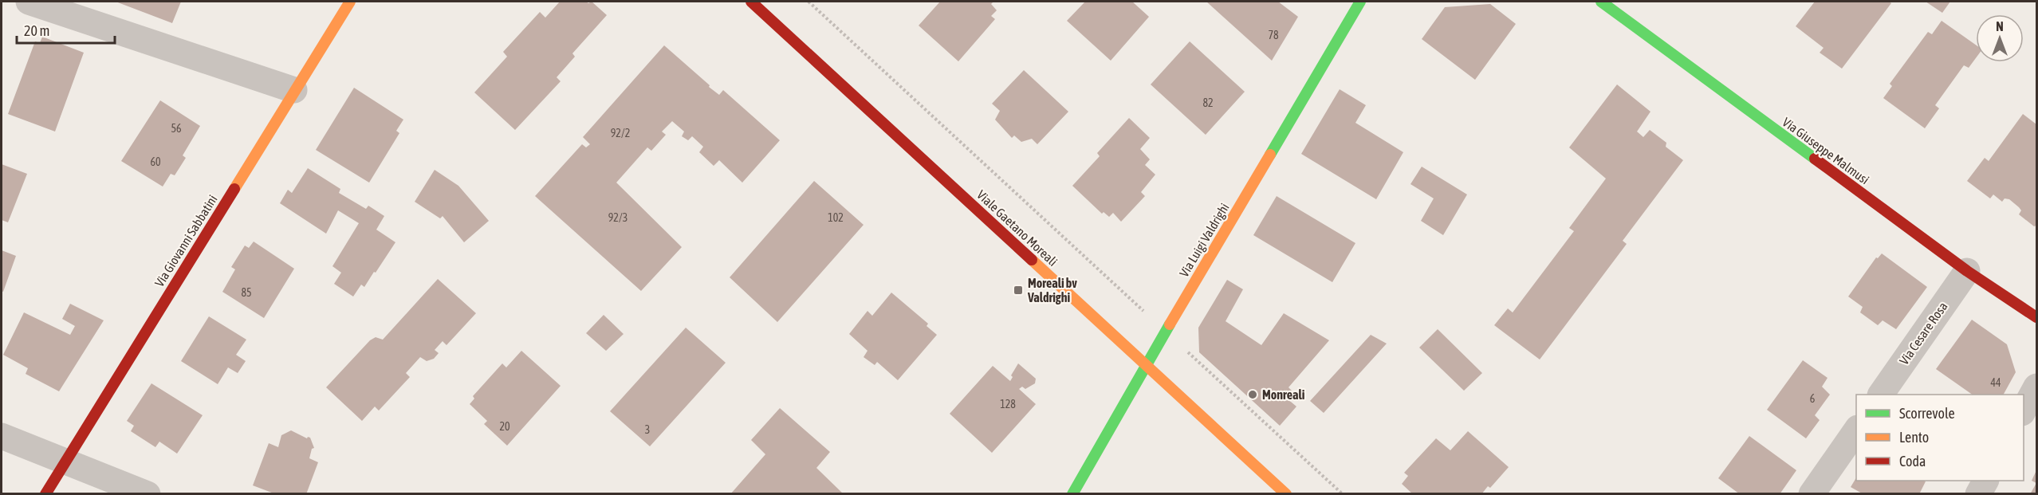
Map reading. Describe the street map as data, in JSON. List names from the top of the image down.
{
  "streets": {
    "street": [
      "Via Giuseppe Malmusi",
      "Viale Gaetano Moreali",
      "Via Luigi Valdrighi",
      "Via Giovanni Sabbatini",
      "Via Cesare Rosa"
    ]
  },
  "crossings": [
    ["Via Giuseppe Malmusi", "Via Cesare Rosa"],
    ["Viale Gaetano Moreali", "Via Luigi Valdrighi"]
  ],
  "places": {
    "transit": ["Moreali bv Valdrighi"],
    "other": ["Monreali"]
  },
  "house_numbers": [
    "78",
    "82",
    "56",
    "92/2",
    "60",
    "92/3",
    "102",
    "85",
    "44",
    "6",
    "128",
    "20",
    "3"
  ],
  "legend": ["Scorrevole", "Lento", "Coda"],
  "scale_bar": "20 m",
  "north": "top"
}
